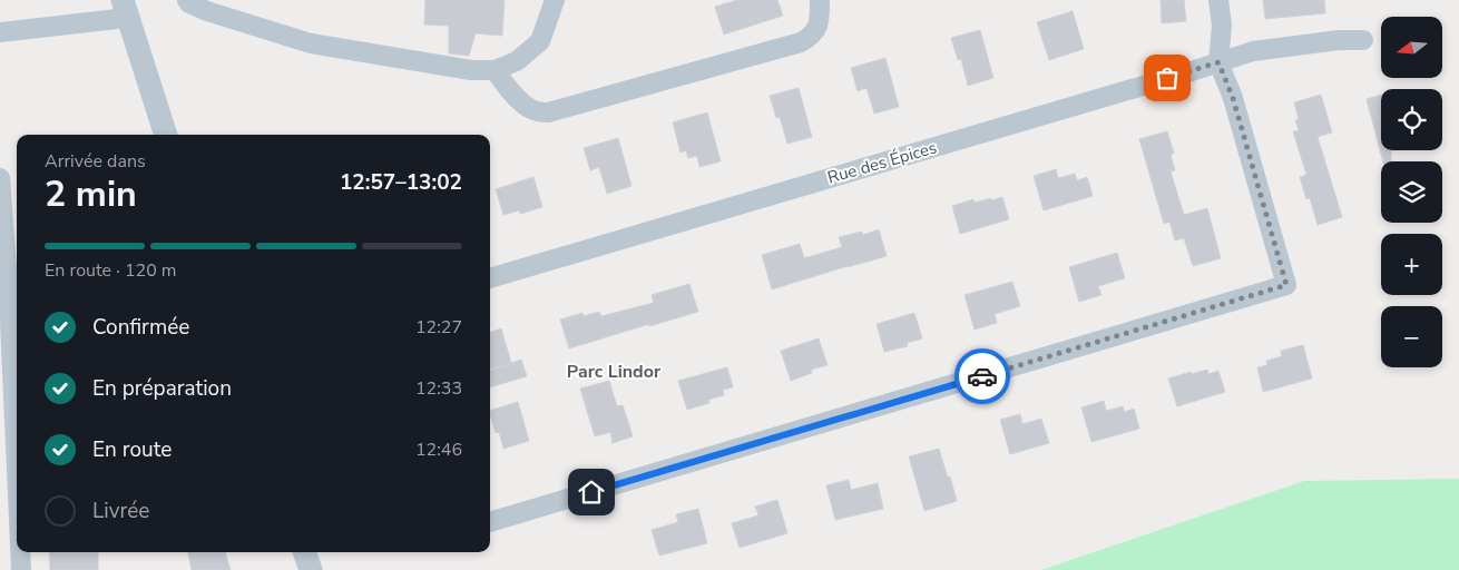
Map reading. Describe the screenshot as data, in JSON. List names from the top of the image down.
{
  "streets": {
    "street": ["Rue des Épices"]
  },
  "districts": ["Parc Lindor"],
  "north": "left",
  "page": {
    "map_buttons": ["+", "−"],
    "heading": ["2 min", "Arrivée dans", "12:57–13:02"],
    "bar": "En route · 120 m",
    "list": [
      ["Confirmée", "12:27"],
      ["En préparation", "12:33"],
      ["En route", "12:46"],
      "Livrée"
    ]
  }
}
